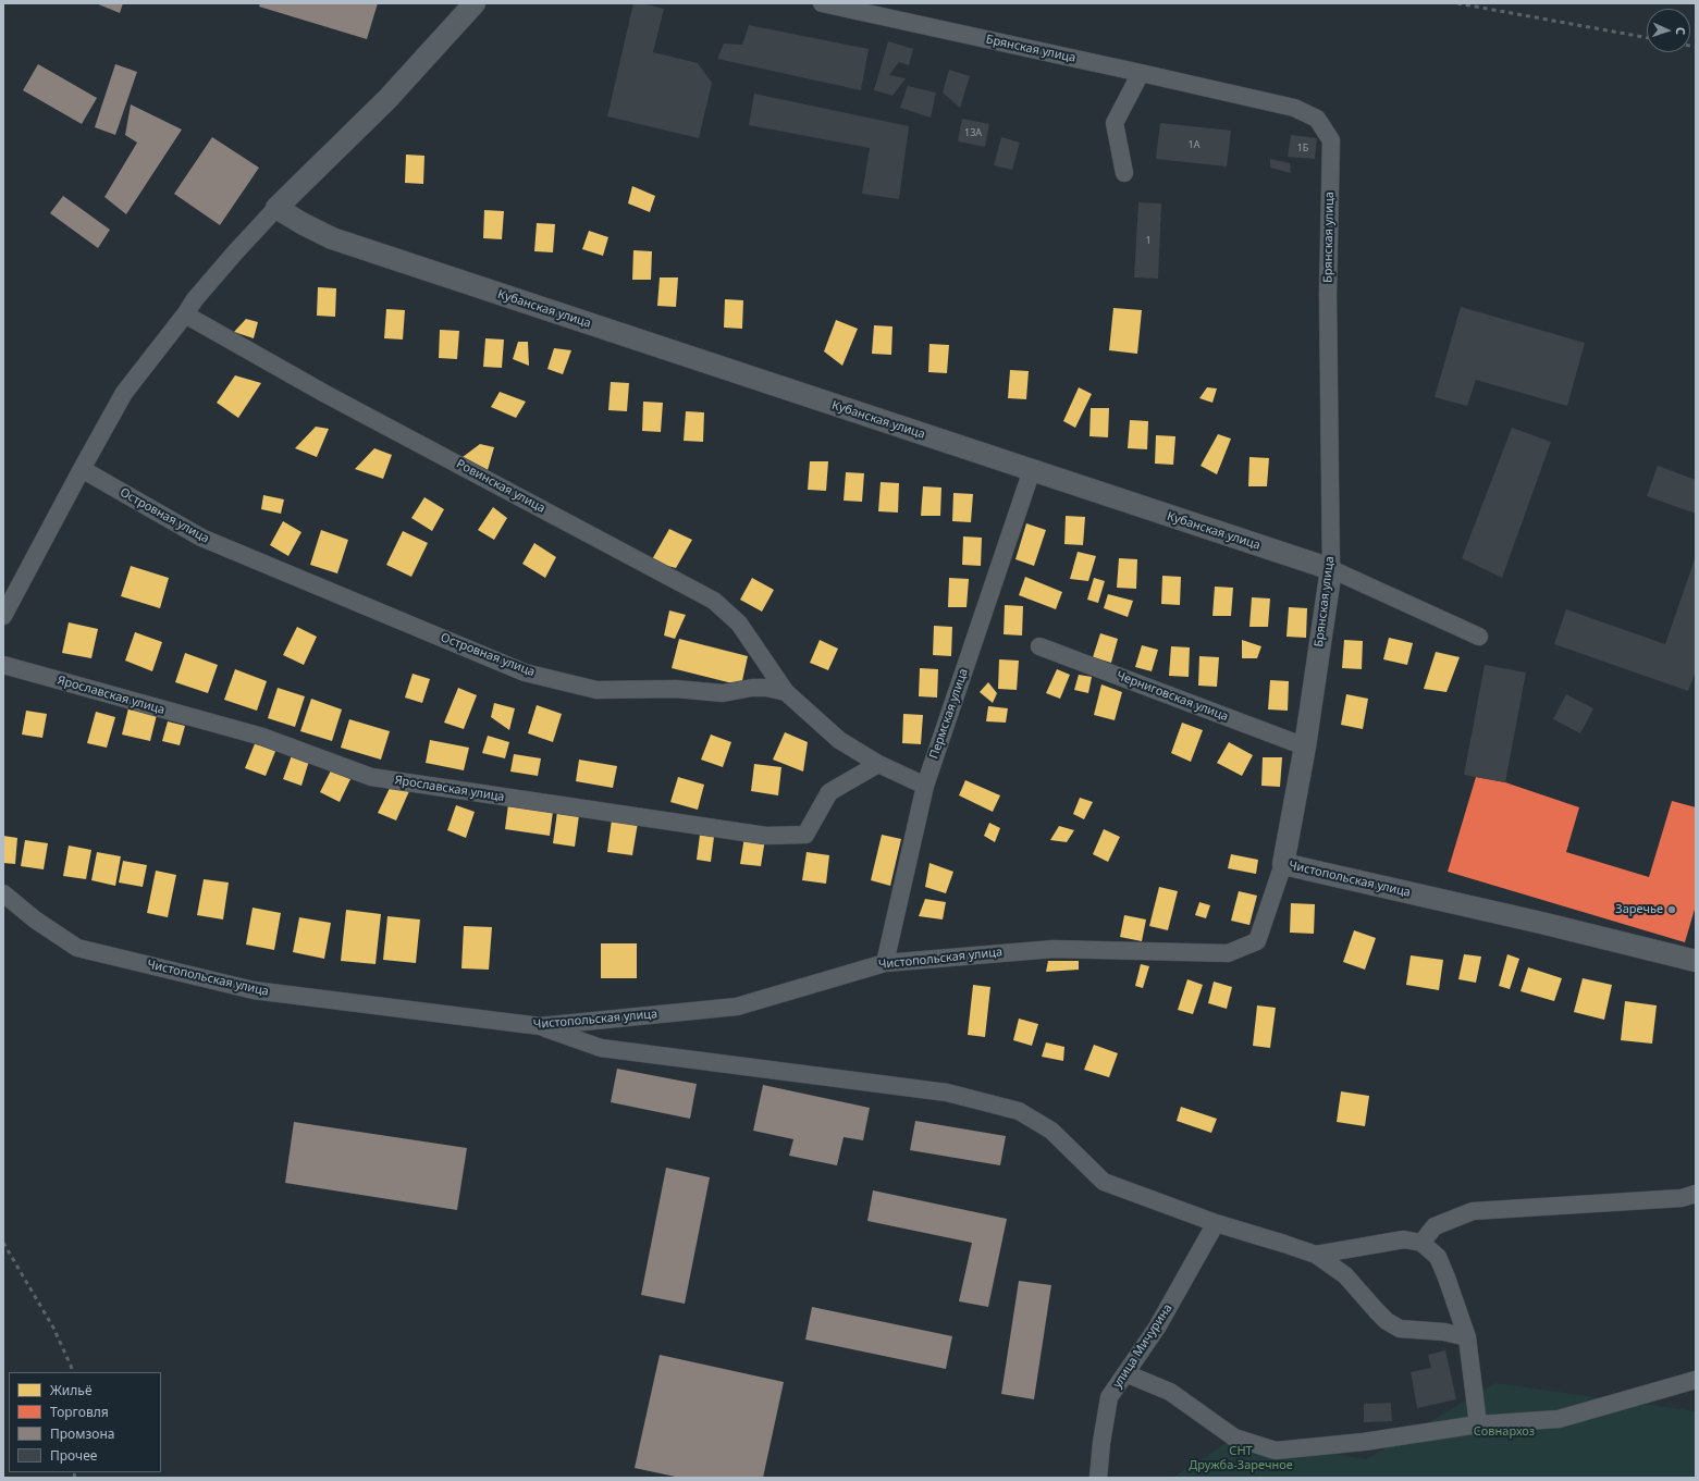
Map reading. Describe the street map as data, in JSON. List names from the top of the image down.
{
  "streets": {
    "street": [
      "Брянская улица",
      "Кубанская улица",
      "Ровинская улица",
      "Островная улица",
      "Ярославская улица",
      "Черниговская улица",
      "Пермская улица",
      "Чистопольская улица",
      "улица Мичурина"
    ]
  },
  "crossings": [
    ["Брянская улица", "Кубанская улица"],
    ["Брянская улица", "Черниговская улица"],
    ["Брянская улица", "Чистопольская улица"],
    ["Кубанская улица", "Пермская улица"],
    ["Ровинская улица", "Островная улица"],
    ["Пермская улица", "Чистопольская улица"]
  ],
  "parks": ["Совнархоз", "СНТ Дружба-Заречное"],
  "places": ["Заречье"],
  "house_numbers": [
    "13А",
    "1А",
    "1Б",
    "1"
  ],
  "legend": [
    "Жильё",
    "Торговля",
    "Промзона",
    "Прочее"
  ],
  "north": "right"
}
